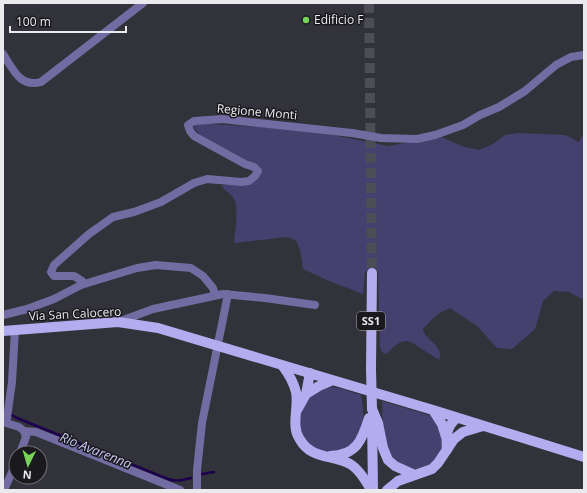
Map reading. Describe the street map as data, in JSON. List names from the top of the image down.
{
  "streets": {
    "main road": ["Via San Calocero", "SS1"],
    "street": ["Regione Monti"]
  },
  "water": ["Rio Avarenna"],
  "places": ["Edificio F"],
  "scale_bar": "100 m",
  "north": "bottom"
}
